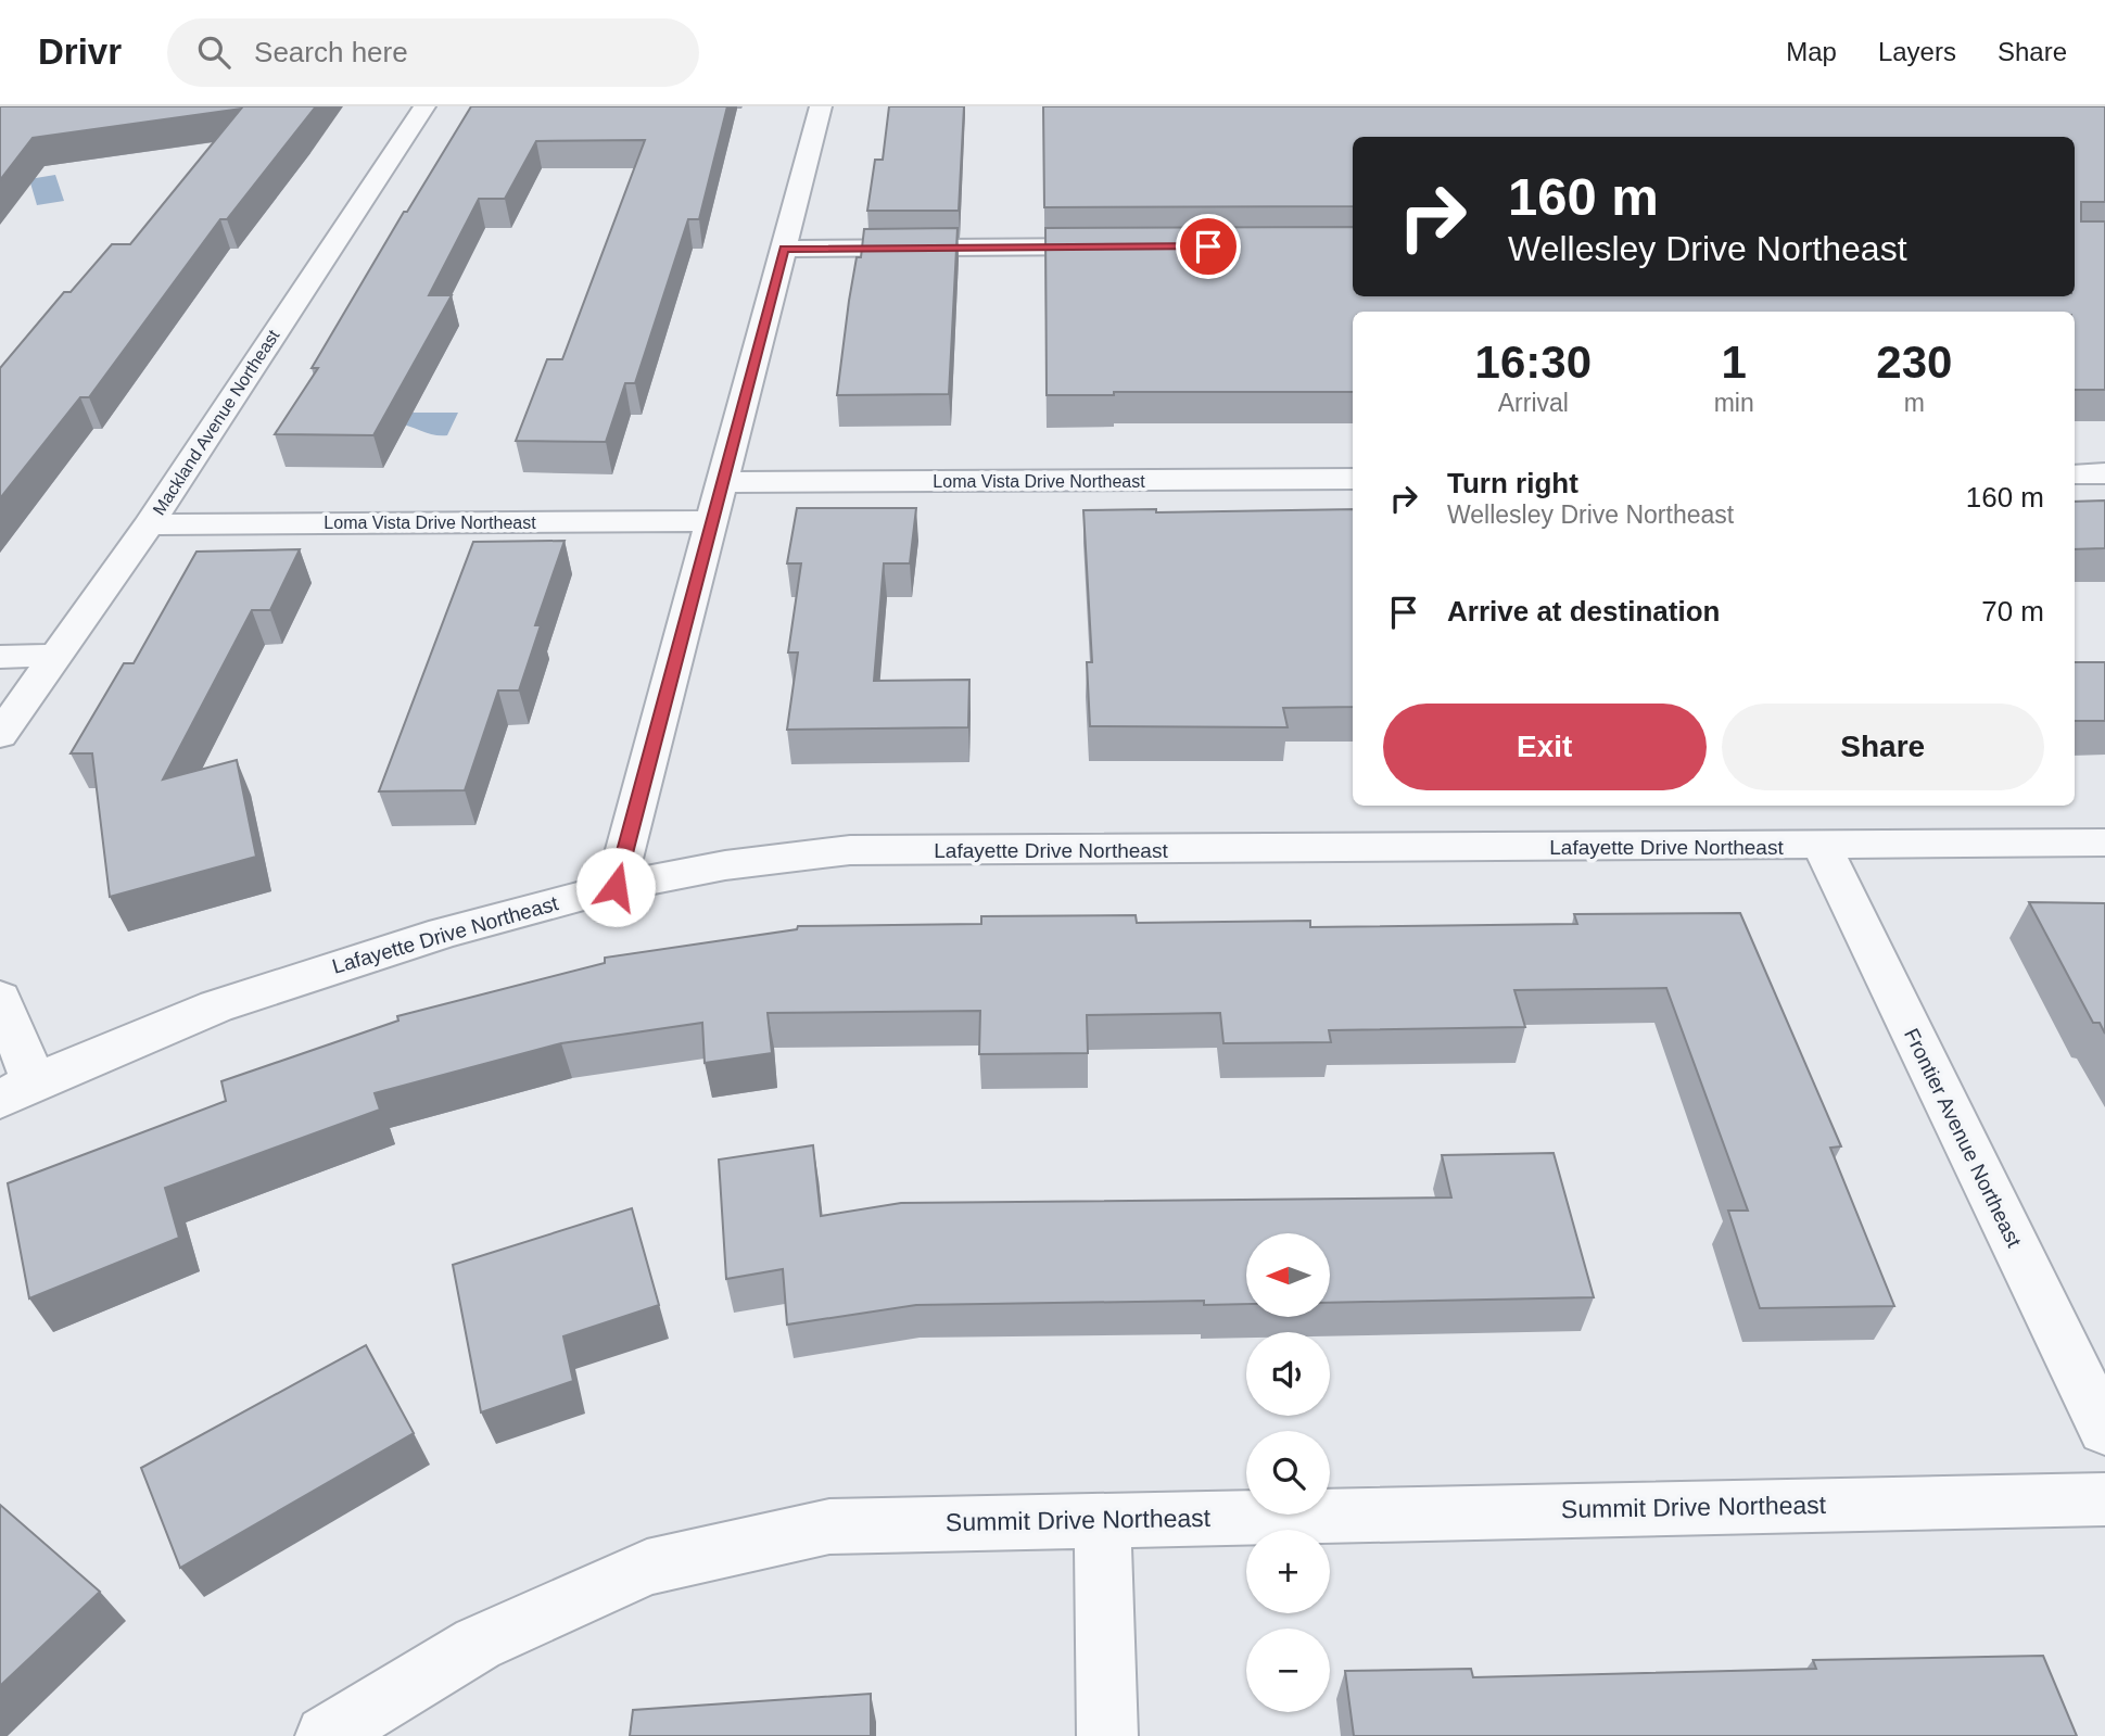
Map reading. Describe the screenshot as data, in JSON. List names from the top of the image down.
{
  "streets": {
    "street": [
      "Mackland Avenue Northeast",
      "Loma Vista Drive Northeast",
      "Lafayette Drive Northeast",
      "Frontier Avenue Northeast",
      "Summit Drive Northeast"
    ]
  },
  "crossings": [
    ["Mackland Avenue Northeast", "Loma Vista Drive Northeast"],
    ["Lafayette Drive Northeast", "Frontier Avenue Northeast"]
  ],
  "north": "left",
  "page": {
    "header": "Drivr",
    "search": "Search here",
    "nav": ["Map", "Layers", "Share"],
    "turn": ["160 m", "Wellesley Drive Northeast"],
    "eta": [
      "16:30",
      "Arrival",
      "1",
      "min",
      "230",
      "m"
    ],
    "list": [
      {
        "name": "Turn right",
        "note": "Wellesley Drive Northeast",
        "value": "160 m"
      },
      {
        "name": "Arrive at destination",
        "value": "70 m"
      }
    ],
    "buttons": ["Exit", "Share"],
    "map_buttons": ["+", "−"]
  }
}
